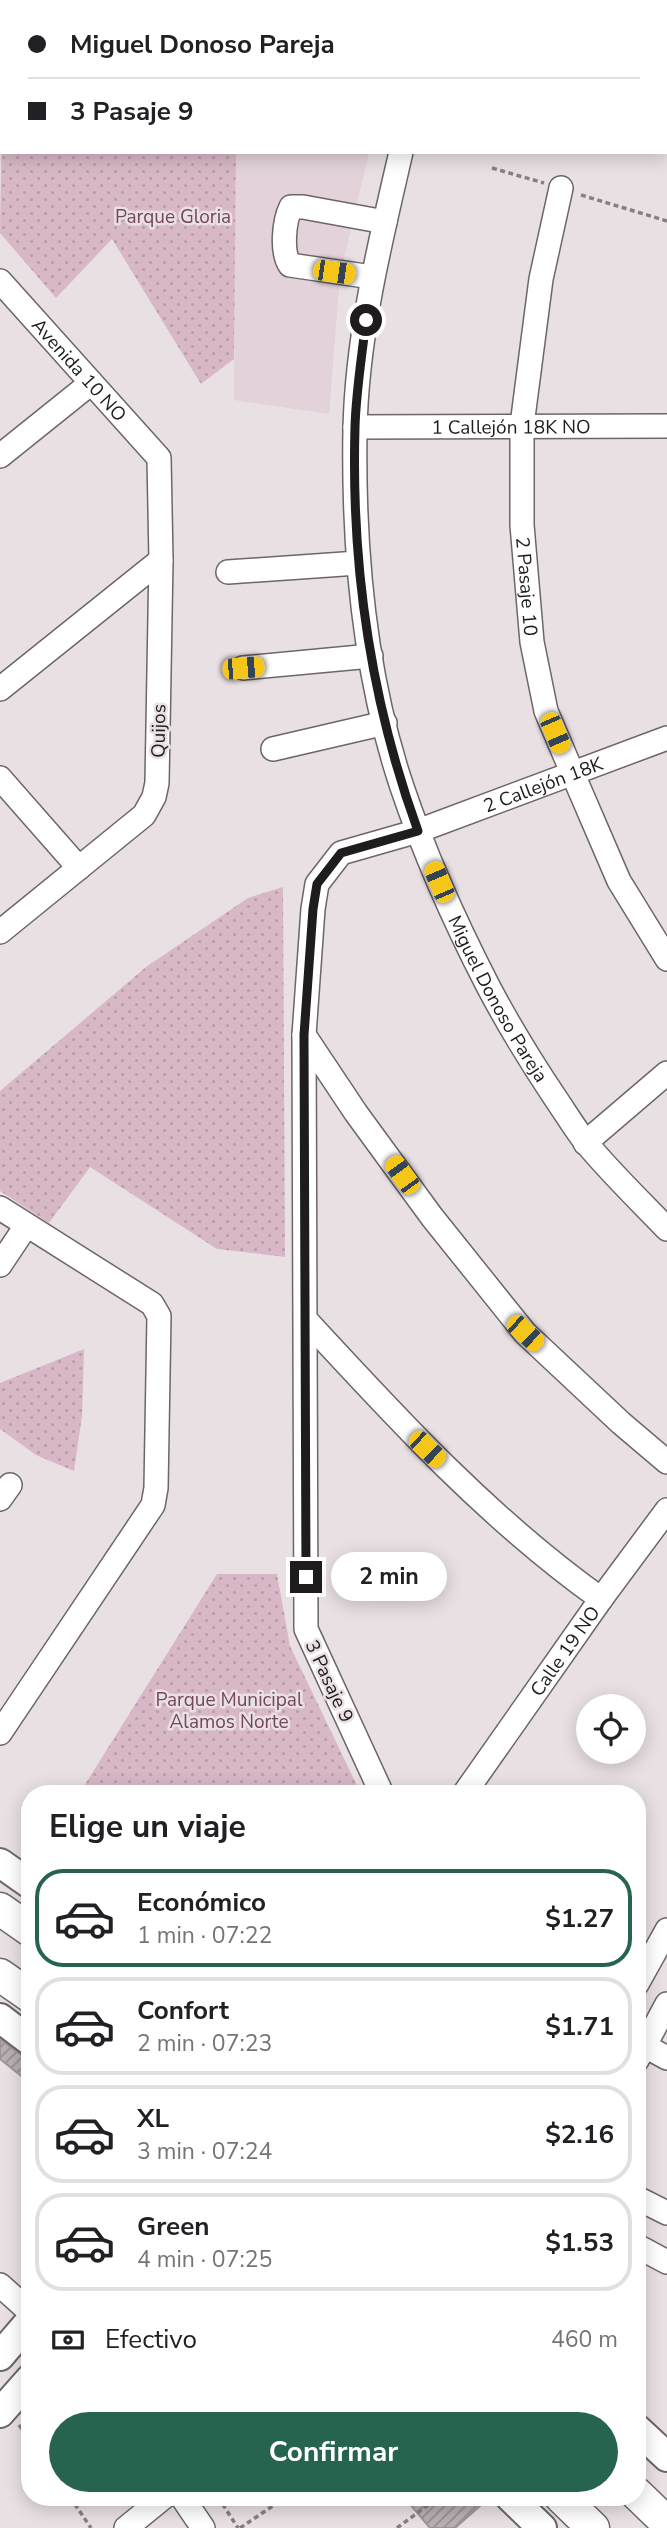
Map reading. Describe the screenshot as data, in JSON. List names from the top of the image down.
{
  "streets": {
    "street": [
      "Avenida 10 NO",
      "1 Callejón 18K NO",
      "2 Pasaje 10",
      "Quijos",
      "2 Callejón 18K",
      "Miguel Donoso Pareja",
      "Calle 19 NO",
      "3 Pasaje 9"
    ]
  },
  "crossings": [
    ["Avenida 10 NO", "Quijos"],
    ["1 Callejón 18K NO", "2 Pasaje 10"],
    ["1 Callejón 18K NO", "Miguel Donoso Pareja"],
    ["2 Pasaje 10", "2 Callejón 18K"],
    ["2 Callejón 18K", "Miguel Donoso Pareja"],
    ["2 Callejón 18K", "3 Pasaje 9"],
    ["Miguel Donoso Pareja", "3 Pasaje 9"]
  ],
  "parks": ["Parque Gloria", "Parque Municipal Alamos Norte"],
  "page": {
    "banner": ["Miguel Donoso Pareja", "3 Pasaje 9"],
    "bubble": "2 min",
    "heading": "Elige un viaje",
    "list": [
      {
        "name": "Económico",
        "note": "1 min · 07:22",
        "value": "$1.27"
      },
      {
        "name": "Confort",
        "note": "2 min · 07:23",
        "value": "$1.71"
      },
      {
        "name": "XL",
        "note": "3 min · 07:24",
        "value": "$2.16"
      },
      {
        "name": "Green",
        "note": "4 min · 07:25",
        "value": "$1.53"
      }
    ],
    "pay": ["Efectivo", "460 m"],
    "buttons": "Confirmar"
  }
}
